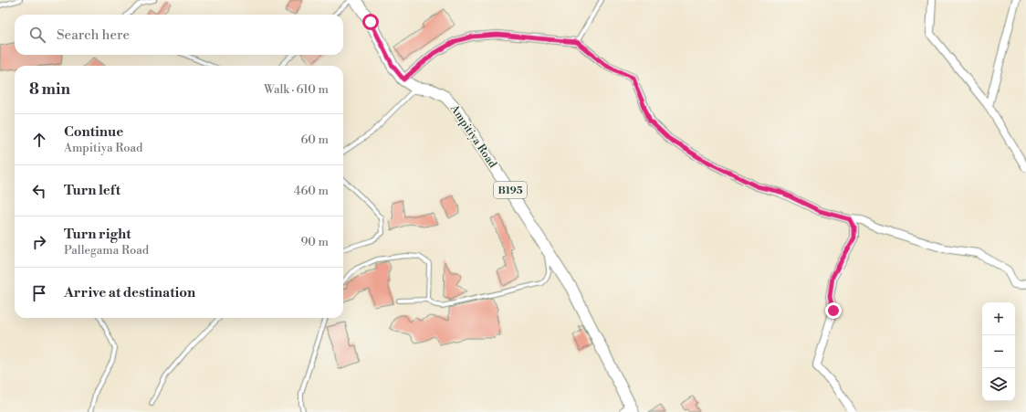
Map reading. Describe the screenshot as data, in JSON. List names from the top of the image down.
{
  "streets": {
    "main road": ["Ampitiya Road", "B195"]
  },
  "page": {
    "search": "Search here",
    "heading": ["8 min", "Walk · 610 m"],
    "list": [
      ["Continue", "Ampitiya Road", "60 m"],
      ["Turn left", "460 m"],
      ["Turn right", "Pallegama Road", "90 m"],
      "Arrive at destination"
    ],
    "map_buttons": ["+", "−"]
  }
}
